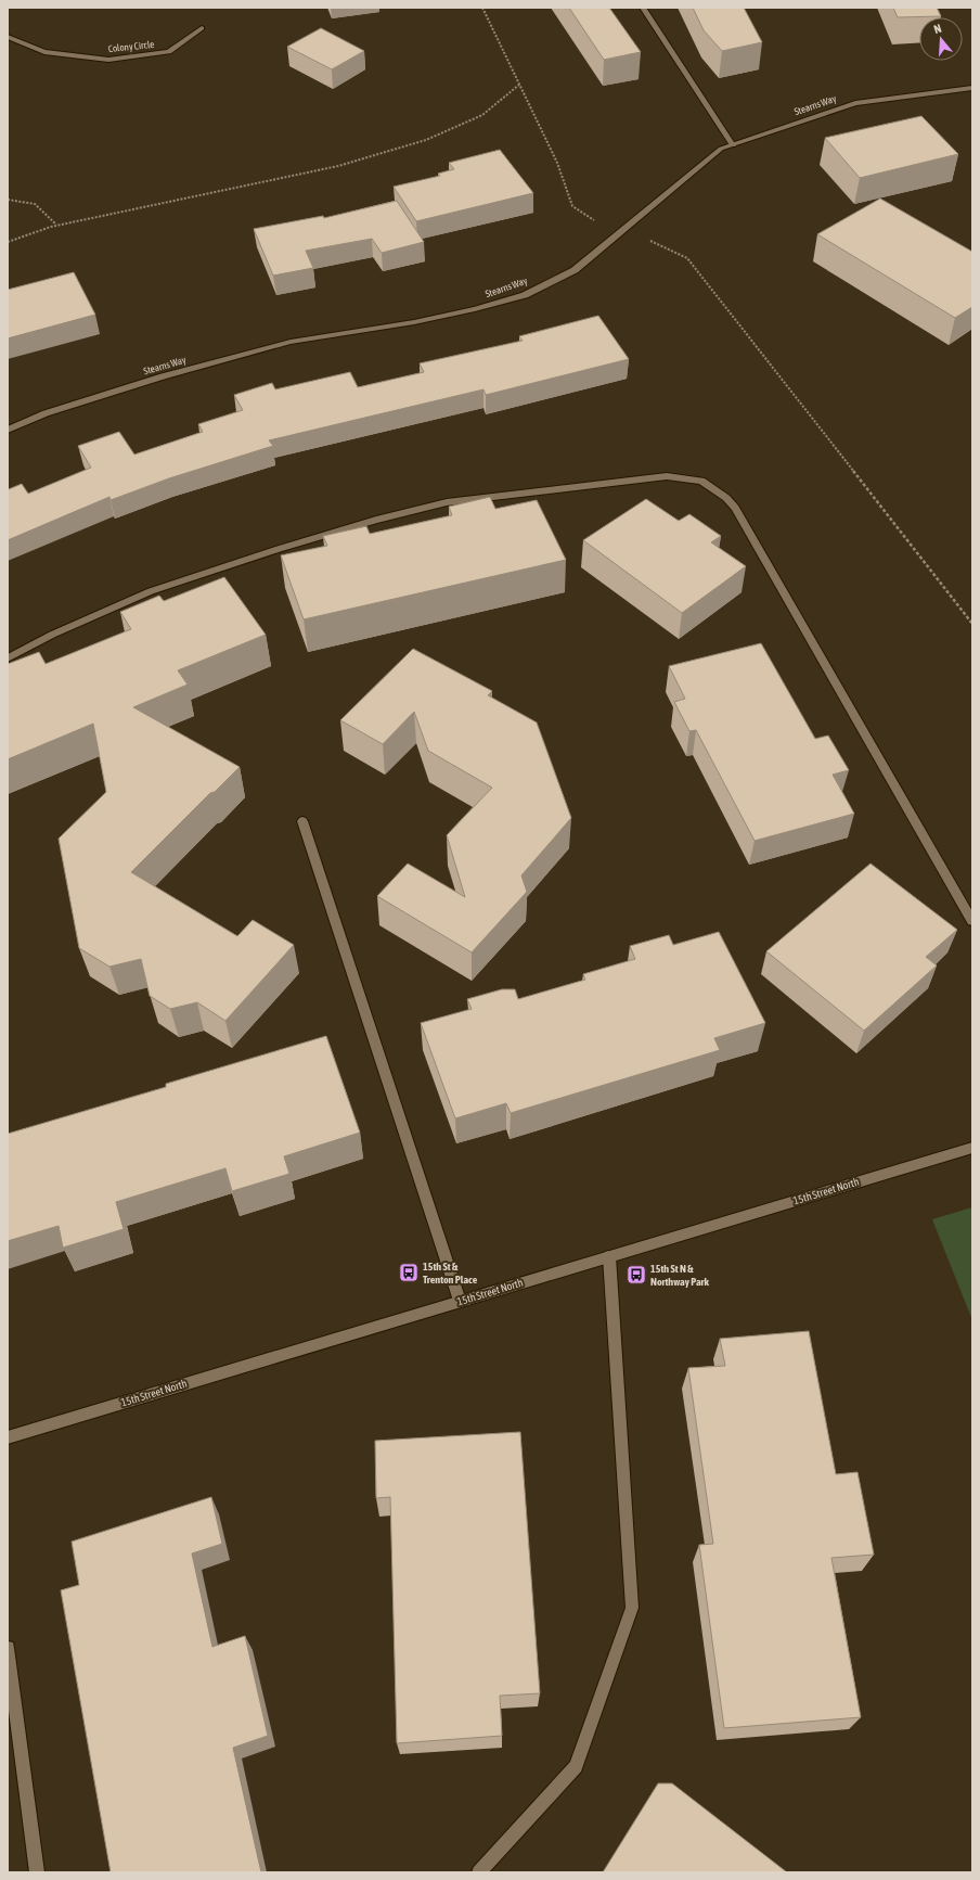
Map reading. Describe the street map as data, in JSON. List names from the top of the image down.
{
  "streets": {
    "street": ["Colony Circle", "Stearns Way", "15th Street North"]
  },
  "places": {
    "bus stop": ["15th St & Trenton Place", "15th St N & Northway Park"]
  },
  "north": "top"
}
